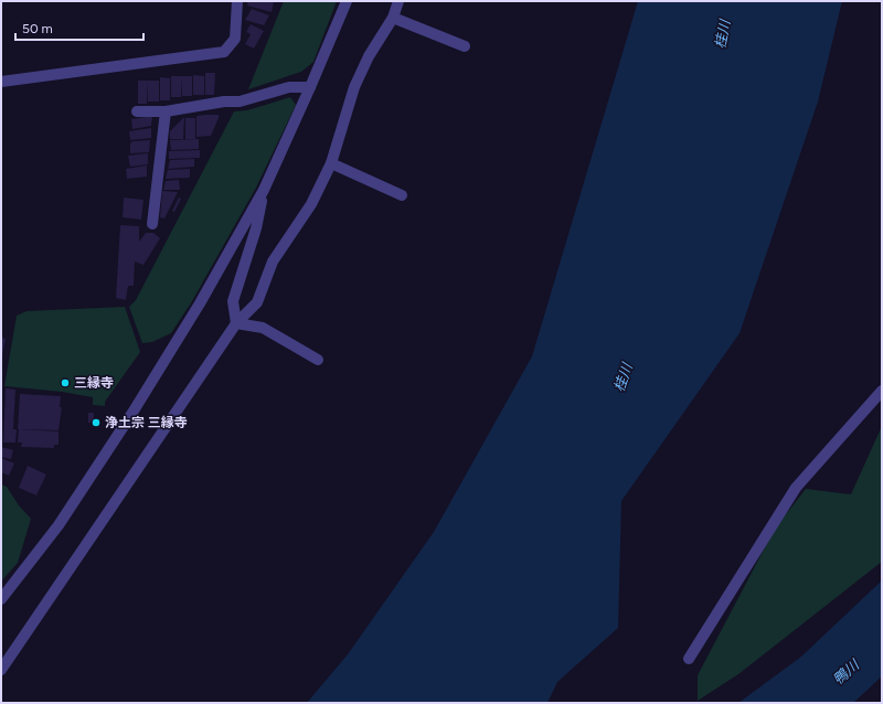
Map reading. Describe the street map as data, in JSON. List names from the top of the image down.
{
  "water": ["桂川", "鴨川"],
  "places": ["三縁寺", "浄土宗 三縁寺"],
  "scale_bar": "50 m"
}
